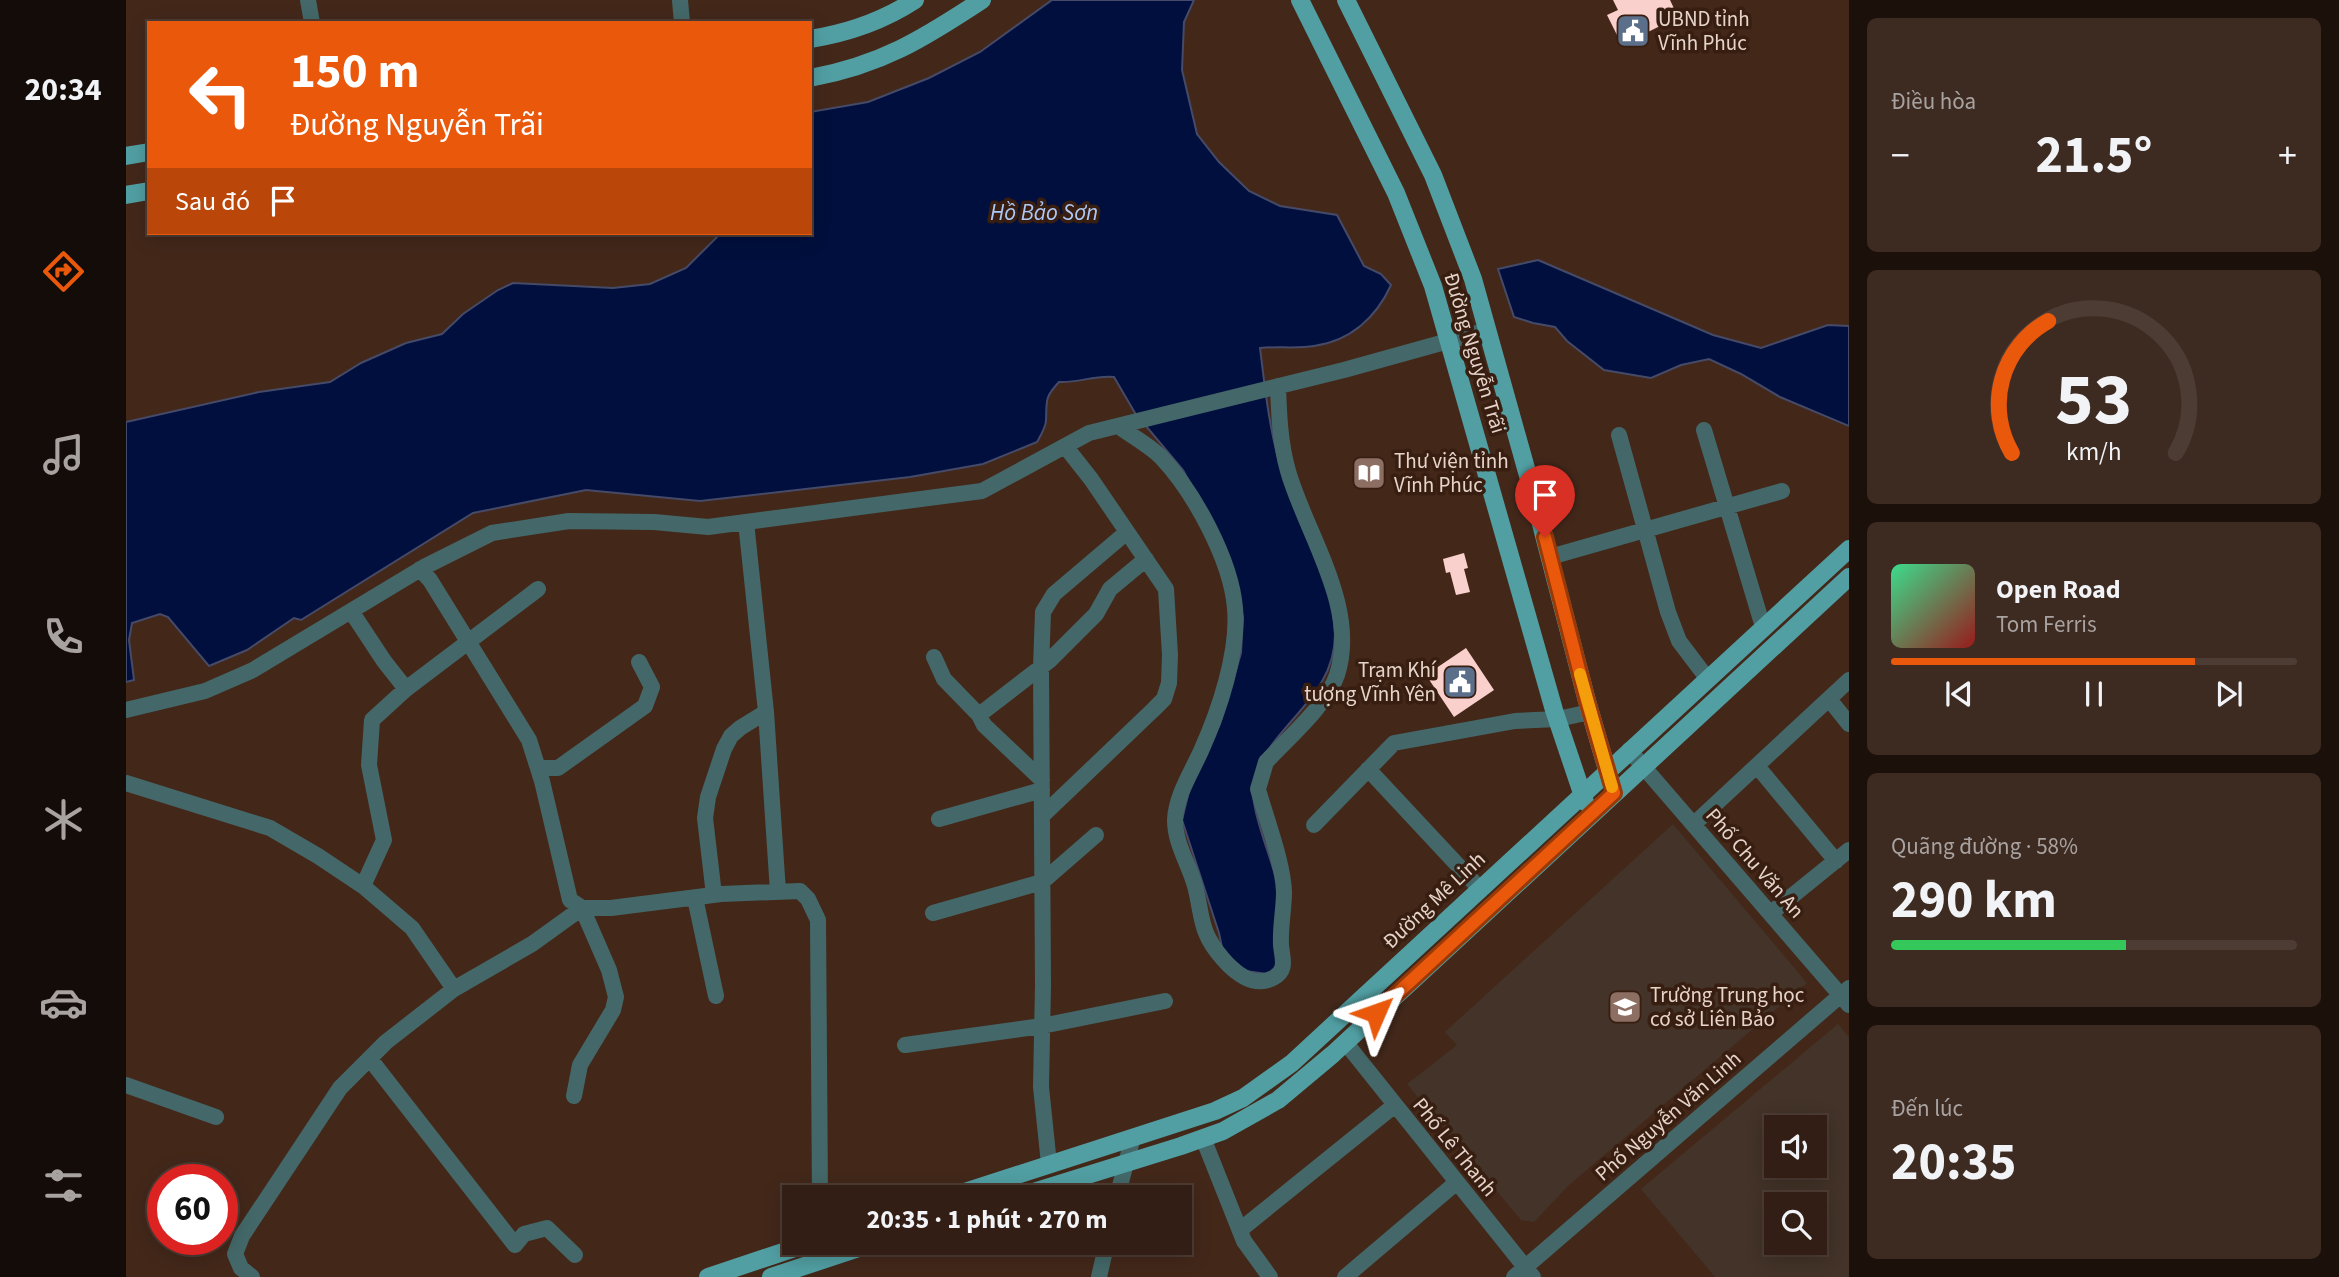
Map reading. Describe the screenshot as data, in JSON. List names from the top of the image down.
{
  "streets": {
    "main road": ["Đường Nguyễn Trãi", "Đường Mê Linh"],
    "street": ["Phố Chu Văn An", "Phố Nguyễn Văn Linh", "Phố Lê Thanh"]
  },
  "crossings": [
    ["Đường Nguyễn Trãi", "Đường Mê Linh"],
    ["Phố Chu Văn An", "Đường Mê Linh"],
    ["Phố Chu Văn An", "Phố Nguyễn Văn Linh"],
    ["Đường Mê Linh", "Phố Lê Thanh"],
    ["Phố Nguyễn Văn Linh", "Phố Lê Thanh"]
  ],
  "water": ["Hồ Bảo Sơn"],
  "places": {
    "public building": ["UBND tỉnh Vĩnh Phúc", "Trạm Khí tượng Vĩnh Yên"],
    "library": ["Thư viện tỉnh Vĩnh Phúc"],
    "school or university": ["Trường Trung học cơ sở Liên Bảo"]
  },
  "page": {
    "tabs": "20:34",
    "tile": [
      "Điều hòa",
      ["Quãng đường · 58%", "290 km"],
      ["Đến lúc", "20:35"]
    ],
    "turn": ["150 m", "Đường Nguyễn Trãi"],
    "heat": ["−", "21.5°", "+"],
    "then": "Sau đó",
    "song": ["Open Road", "Tom Ferris"],
    "limit": "60",
    "trip": "20:35 · 1 phút · 270 m",
    "gauge": ["53", "km/h"]
  }
}
